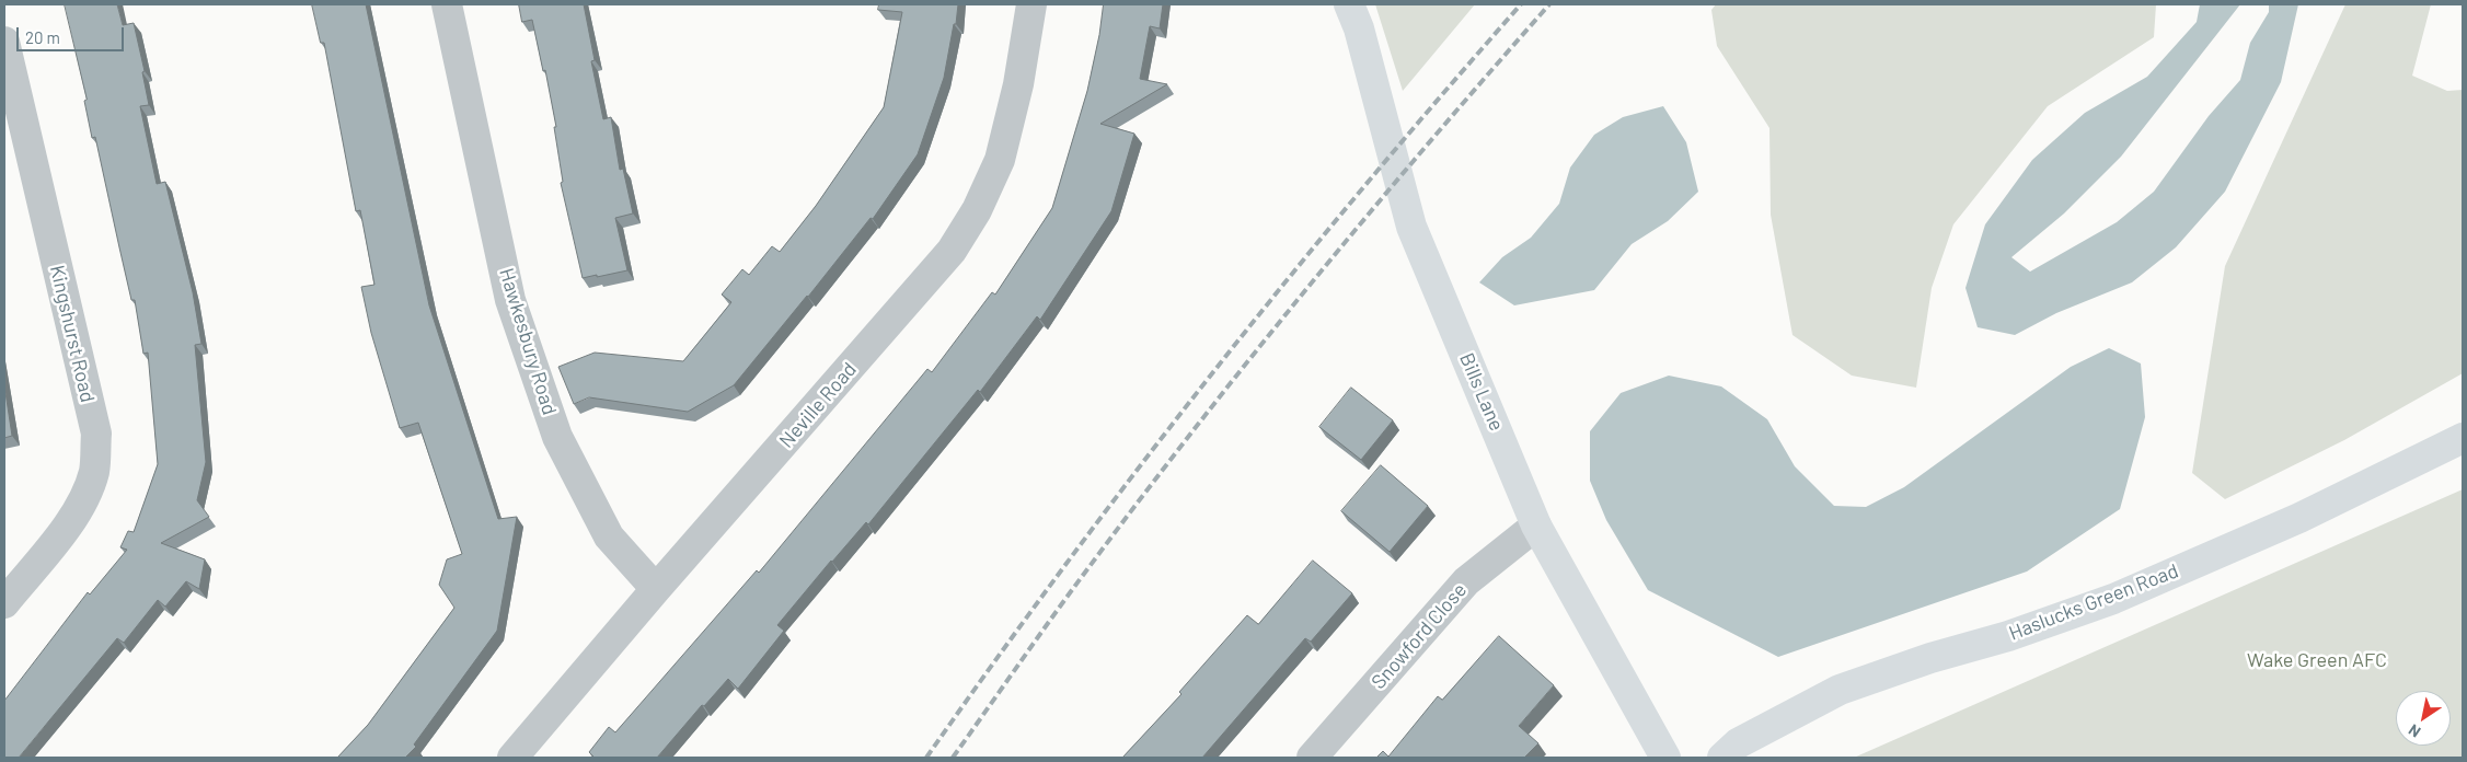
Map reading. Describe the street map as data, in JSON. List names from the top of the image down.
{
  "streets": {
    "street": [
      "Kingshurst Road",
      "Hawkesbury Road",
      "Bills Lane",
      "Neville Road",
      "Haslucks Green Road",
      "Snowford Close"
    ]
  },
  "crossings": [
    ["Hawkesbury Road", "Neville Road"],
    ["Bills Lane", "Snowford Close"]
  ],
  "parks": ["Wake Green AFC"],
  "scale_bar": "20 m",
  "north": "bottom left"
}
